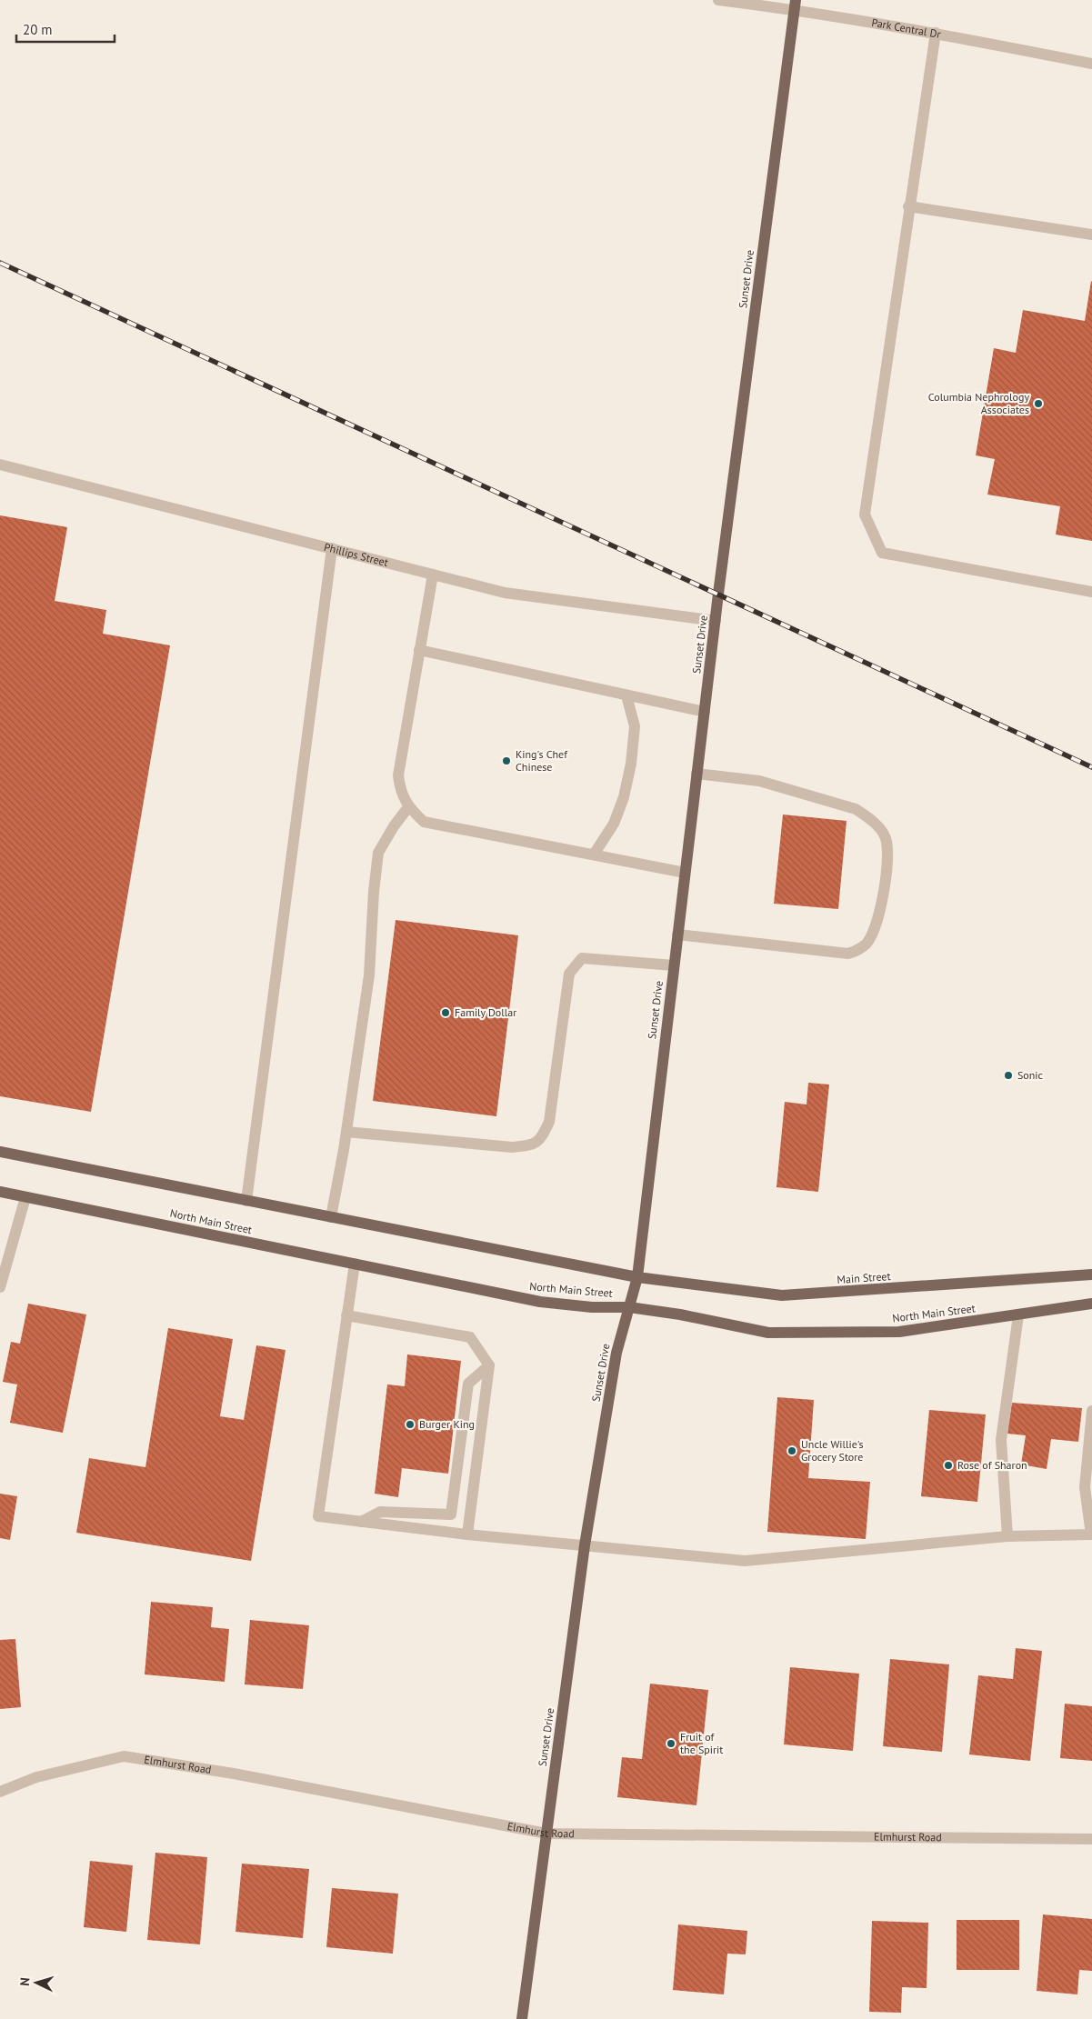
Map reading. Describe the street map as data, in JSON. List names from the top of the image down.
{
  "streets": {
    "main road": ["Sunset Drive", "North Main Street", "Main Street"],
    "street": ["Park Central Dr", "Phillips Street", "Elmhurst Road"]
  },
  "crossings": [
    ["Park Central Dr", "Sunset Drive"],
    ["Sunset Drive", "Phillips Street"],
    ["Sunset Drive", "North Main Street"],
    ["Sunset Drive", "Main Street"],
    ["Sunset Drive", "Elmhurst Road"],
    ["North Main Street", "Main Street"]
  ],
  "places": [
    "Columbia Nephrology Associates",
    "King's Chef Chinese",
    "Family Dollar",
    "Sonic",
    "Burger King",
    "Uncle Willie's Grocery Store",
    "Rose of Sharon",
    "Fruit of the Spirit"
  ],
  "scale_bar": "20 m",
  "north": "left"
}
